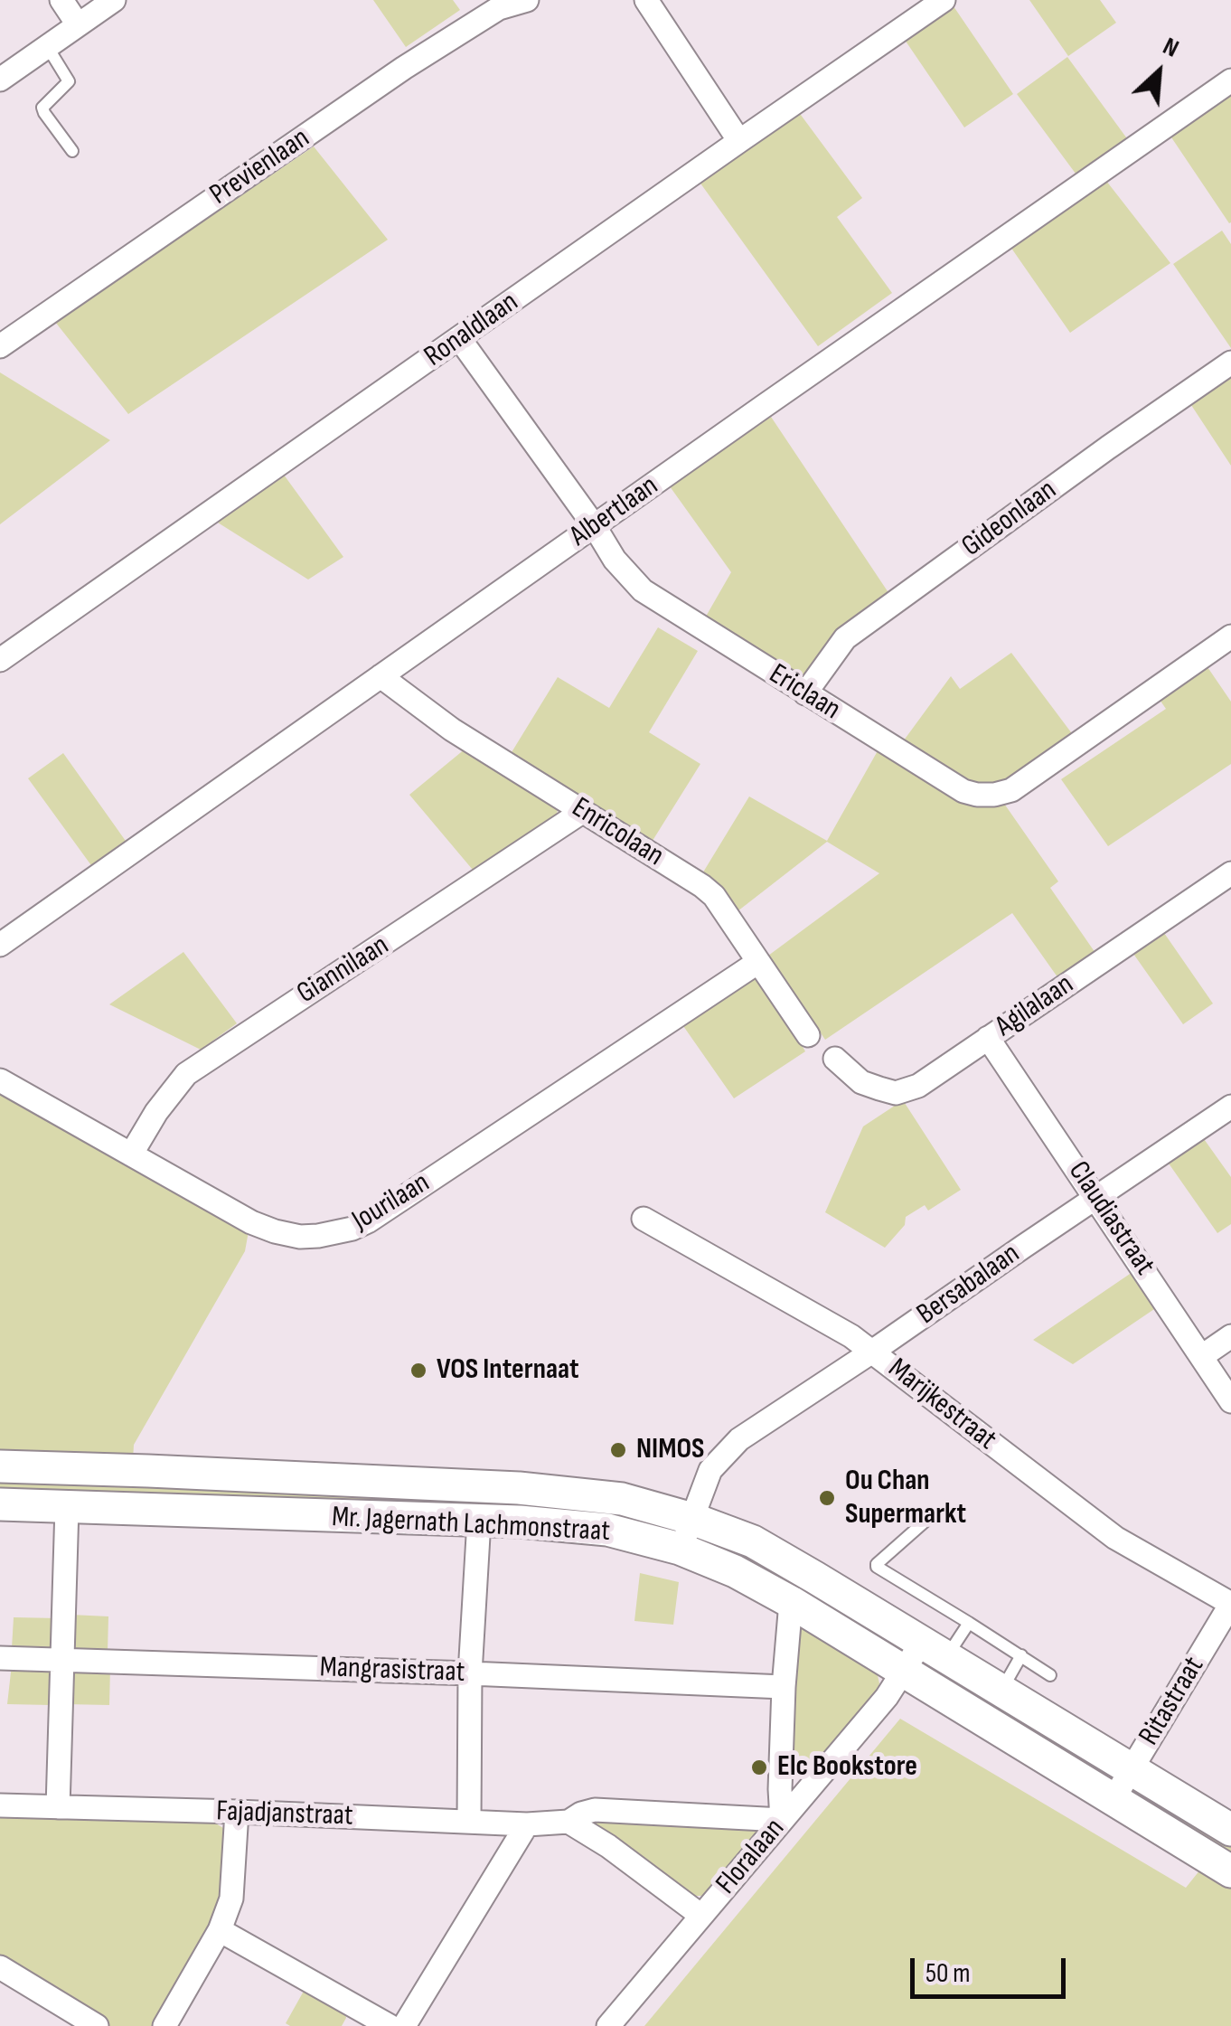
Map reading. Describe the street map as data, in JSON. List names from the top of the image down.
{
  "streets": {
    "main road": ["Mr. Jagernath Lachmonstraat"],
    "street": [
      "Previenlaan",
      "Ronaldlaan",
      "Albertlaan",
      "Gideonlaan",
      "Ericlaan",
      "Enricolaan",
      "Giannilaan",
      "Agilalaan",
      "Jourilaan",
      "Claudiastraat",
      "Bersabalaan",
      "Marijkestraat",
      "Mangrasistraat",
      "Ritastraat",
      "Fajadjanstraat",
      "Floralaan"
    ]
  },
  "crossings": [
    ["Ronaldlaan", "Ericlaan"],
    ["Albertlaan", "Ericlaan"],
    ["Albertlaan", "Enricolaan"],
    ["Gideonlaan", "Ericlaan"],
    ["Enricolaan", "Giannilaan"],
    ["Enricolaan", "Jourilaan"],
    ["Giannilaan", "Jourilaan"],
    ["Agilalaan", "Claudiastraat"],
    ["Claudiastraat", "Bersabalaan"],
    ["Bersabalaan", "Marijkestraat"],
    ["Bersabalaan", "Mr. Jagernath Lachmonstraat"],
    ["Marijkestraat", "Ritastraat"],
    ["Mr. Jagernath Lachmonstraat", "Ritastraat"],
    ["Mr. Jagernath Lachmonstraat", "Floralaan"],
    ["Fajadjanstraat", "Floralaan"]
  ],
  "places": [
    "VOS Internaat",
    "NIMOS",
    "Ou Chan Supermarkt",
    "Elc Bookstore"
  ],
  "scale_bar": "50 m",
  "north": "top right"
}
